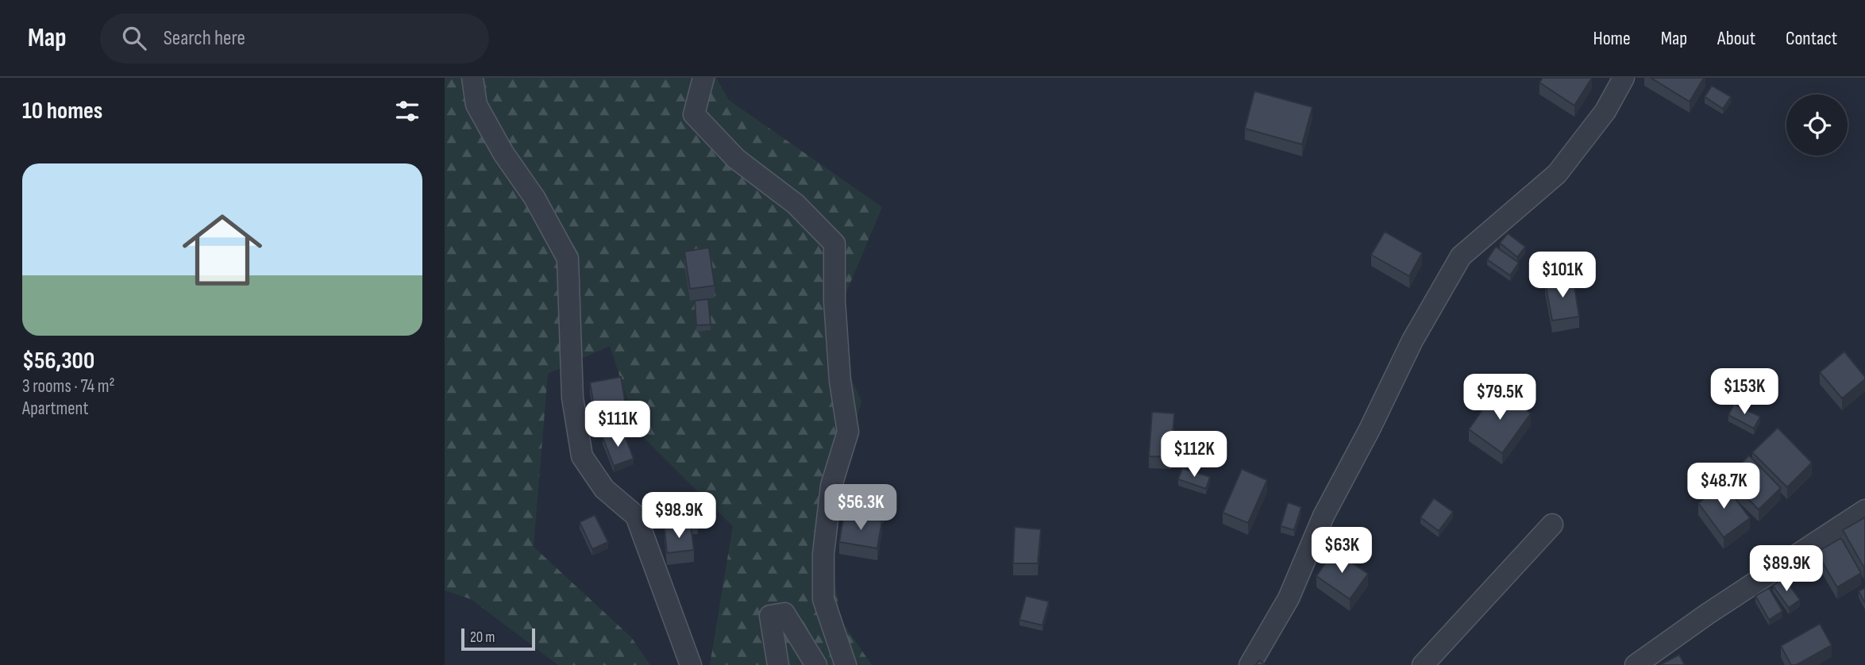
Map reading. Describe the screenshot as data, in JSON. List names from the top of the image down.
{
  "scale_bar": "20 m",
  "page": {
    "header": "Map",
    "search": "Search here",
    "nav": [
      "Home",
      "Map",
      "About",
      "Contact"
    ],
    "heading": "10 homes",
    "list": [
      {
        "name": "$56,300",
        "note": "3 rooms · 74 m² · Apartment"
      }
    ],
    "price": [
      "$101K",
      "$153K",
      "$79.5K",
      "$111K",
      "$112K",
      "$48.7K",
      "$56.3K",
      "$98.9K",
      "$63K",
      "$89.9K"
    ],
    "scale": "20 m"
  }
}
